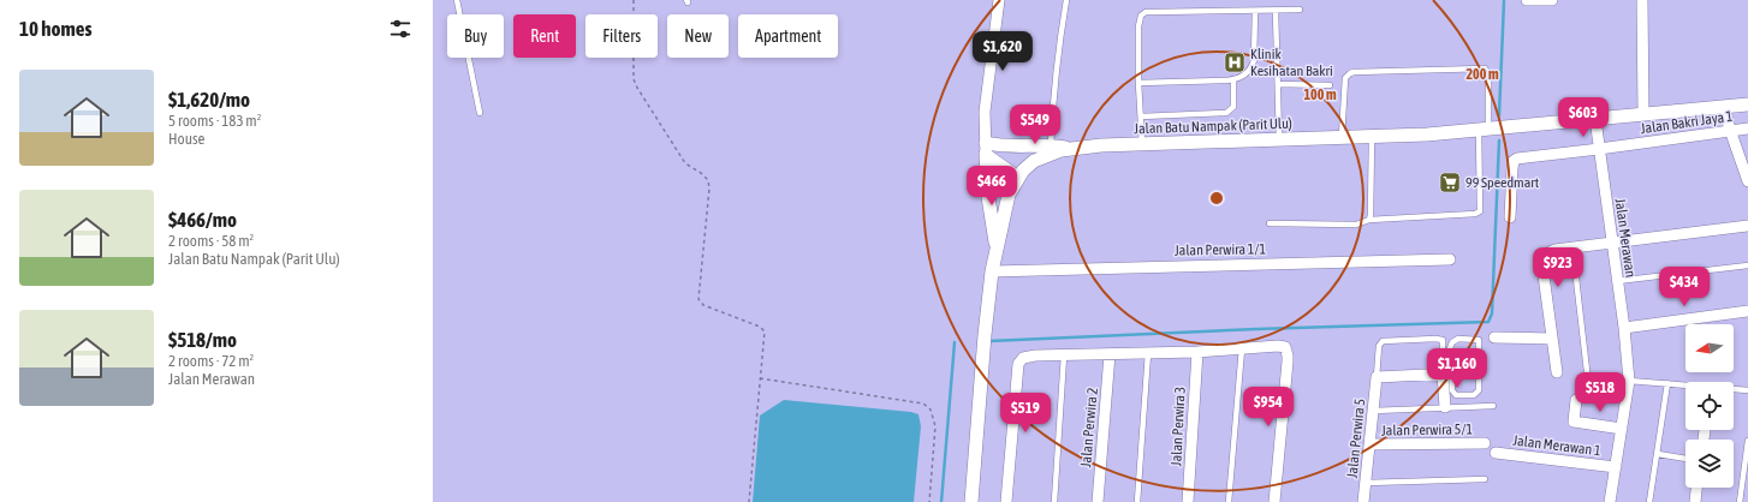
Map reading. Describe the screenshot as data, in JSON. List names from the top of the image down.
{
  "streets": {
    "street": [
      "Jalan Bakri Jaya 1",
      "Jalan Batu Nampak (Parit Ulu)",
      "Jalan Merawan",
      "Jalan Perwira 1/1",
      "Jalan Perwira 3",
      "Jalan Perwira 2",
      "Jalan Perwira 5/1",
      "Jalan Perwira 5",
      "Jalan Merawan 1"
    ]
  },
  "crossings": [
    ["Jalan Bakri Jaya 1", "Jalan Merawan"],
    ["Jalan Batu Nampak (Parit Ulu)", "Jalan Merawan"],
    ["Jalan Batu Nampak (Parit Ulu)", "Jalan Perwira 1/1"],
    ["Jalan Merawan", "Jalan Merawan 1"],
    ["Jalan Perwira 5/1", "Jalan Perwira 5"]
  ],
  "places": {
    "hospital": ["Klinik Kesihatan Bakri"],
    "supermarket": ["99 Speedmart"]
  },
  "north": "left",
  "page": {
    "heading": "10 homes",
    "chip": [
      "Buy",
      "Rent",
      "Filters",
      "New",
      "Apartment"
    ],
    "price": [
      "$1,620",
      "$603",
      "$549",
      "$466",
      "$923",
      "$434",
      "$1,160",
      "$518",
      "$954",
      "$519"
    ],
    "list": [
      {
        "name": "$1,620/mo",
        "note": "5 rooms · 183 m² · House"
      },
      {
        "name": "$466/mo",
        "note": "2 rooms · 58 m² · Jalan Batu Nampak (Parit Ulu)"
      },
      {
        "name": "$518/mo",
        "note": "2 rooms · 72 m² · Jalan Merawan"
      }
    ]
  },
  "rings": ["200 m", "100 m"]
}
